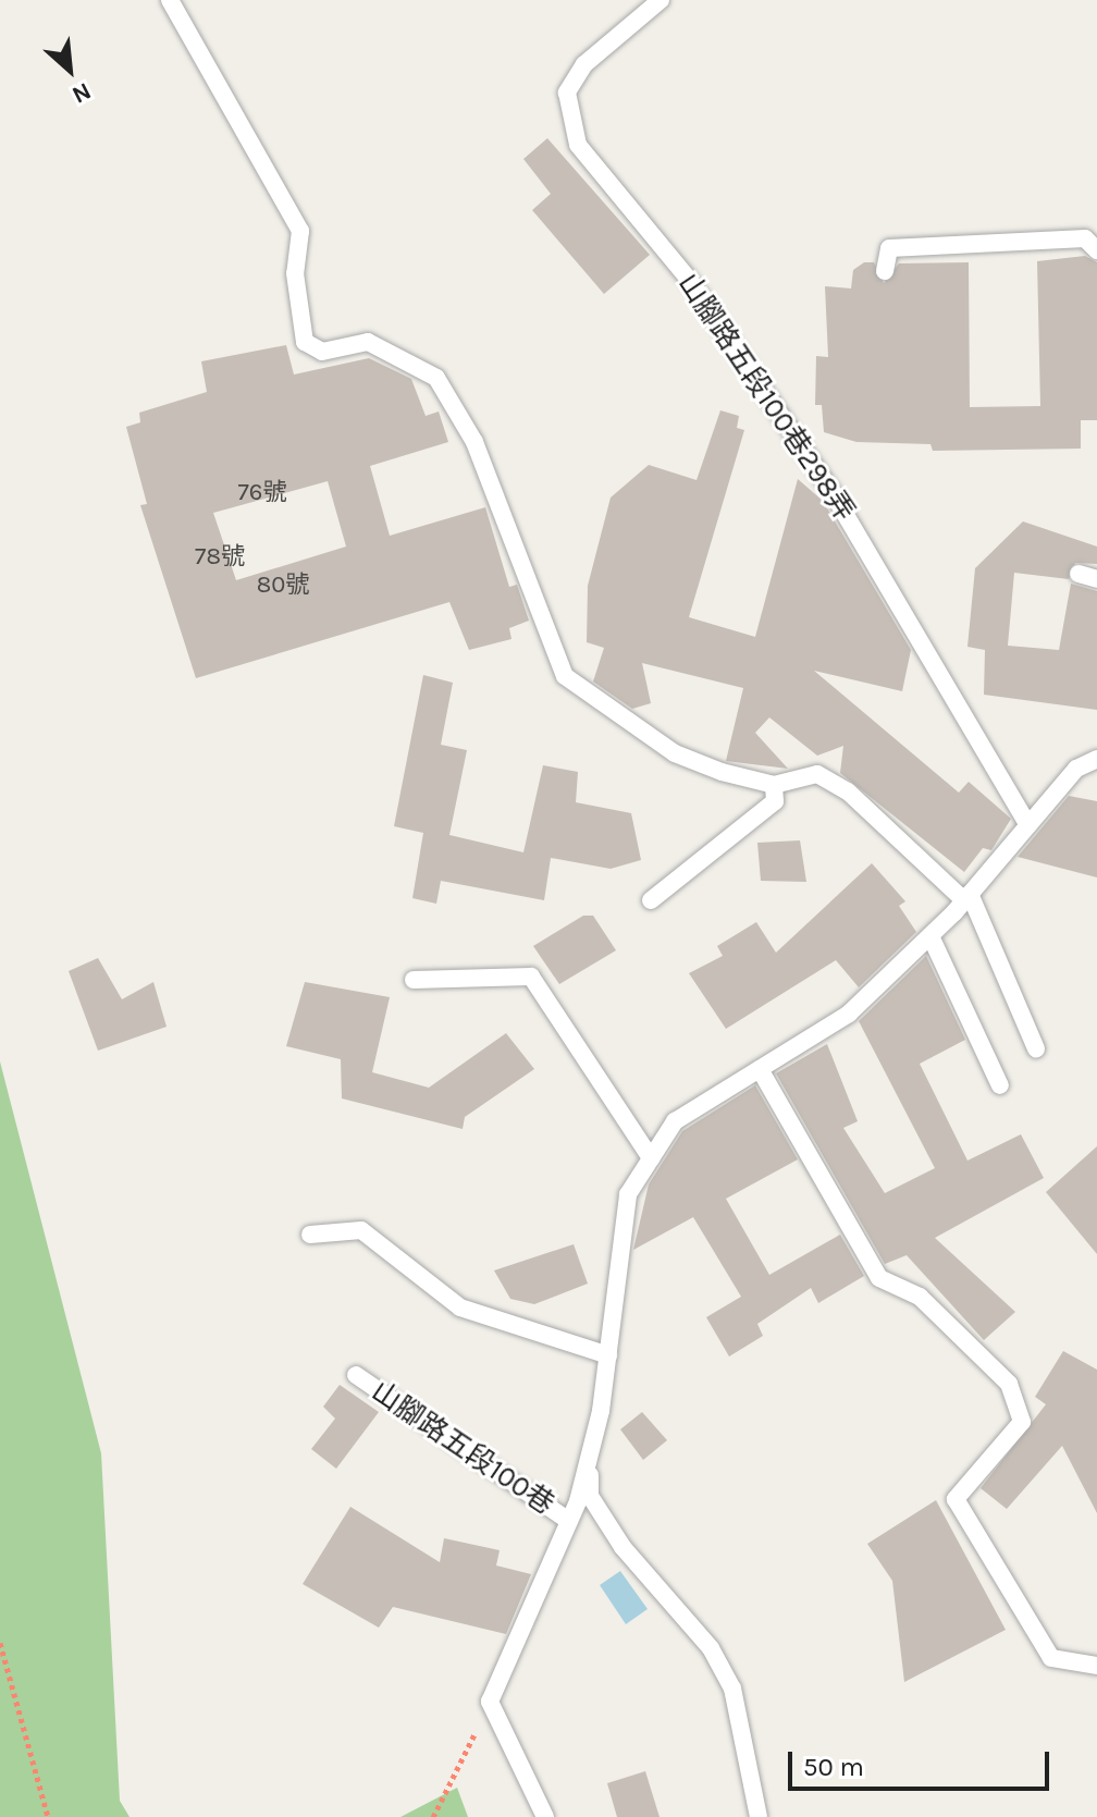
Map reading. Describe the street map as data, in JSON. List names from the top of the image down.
{
  "streets": {
    "lane": ["山腳路五段100巷298弄", "山腳路五段100巷"]
  },
  "house_numbers": ["76號", "78號", "80號"],
  "scale_bar": "50 m",
  "north": "bottom right"
}
